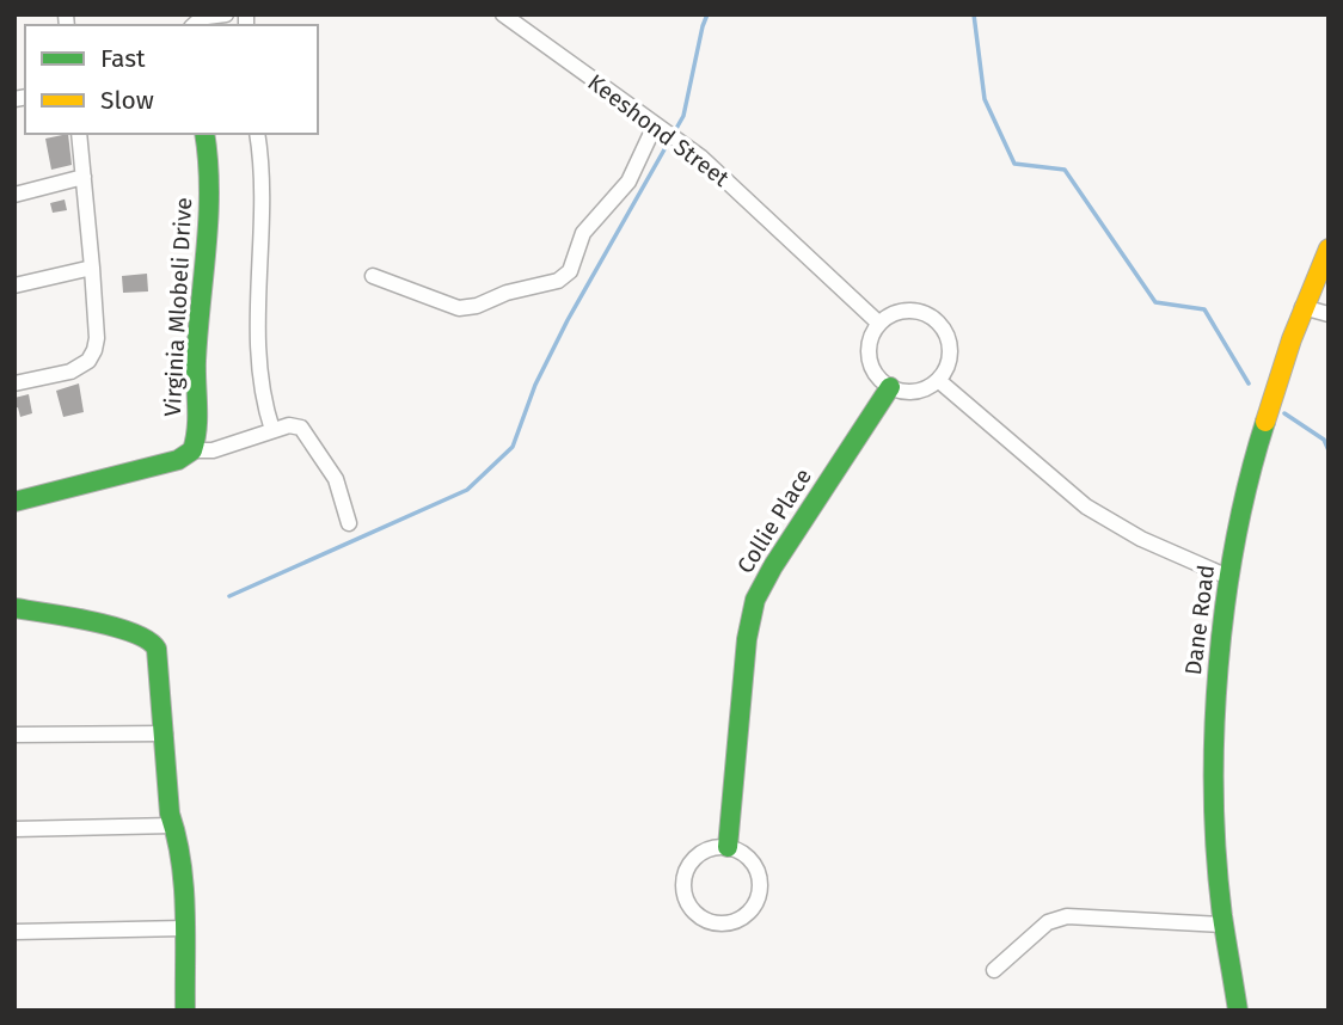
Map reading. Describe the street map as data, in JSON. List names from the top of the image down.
{
  "streets": {
    "street": [
      "Keeshond Street",
      "Virginia Mlobeli Drive",
      "Collie Place",
      "Dane Road"
    ]
  },
  "crossings": [
    ["Keeshond Street", "Collie Place"]
  ],
  "legend": ["Fast", "Slow"]
}
